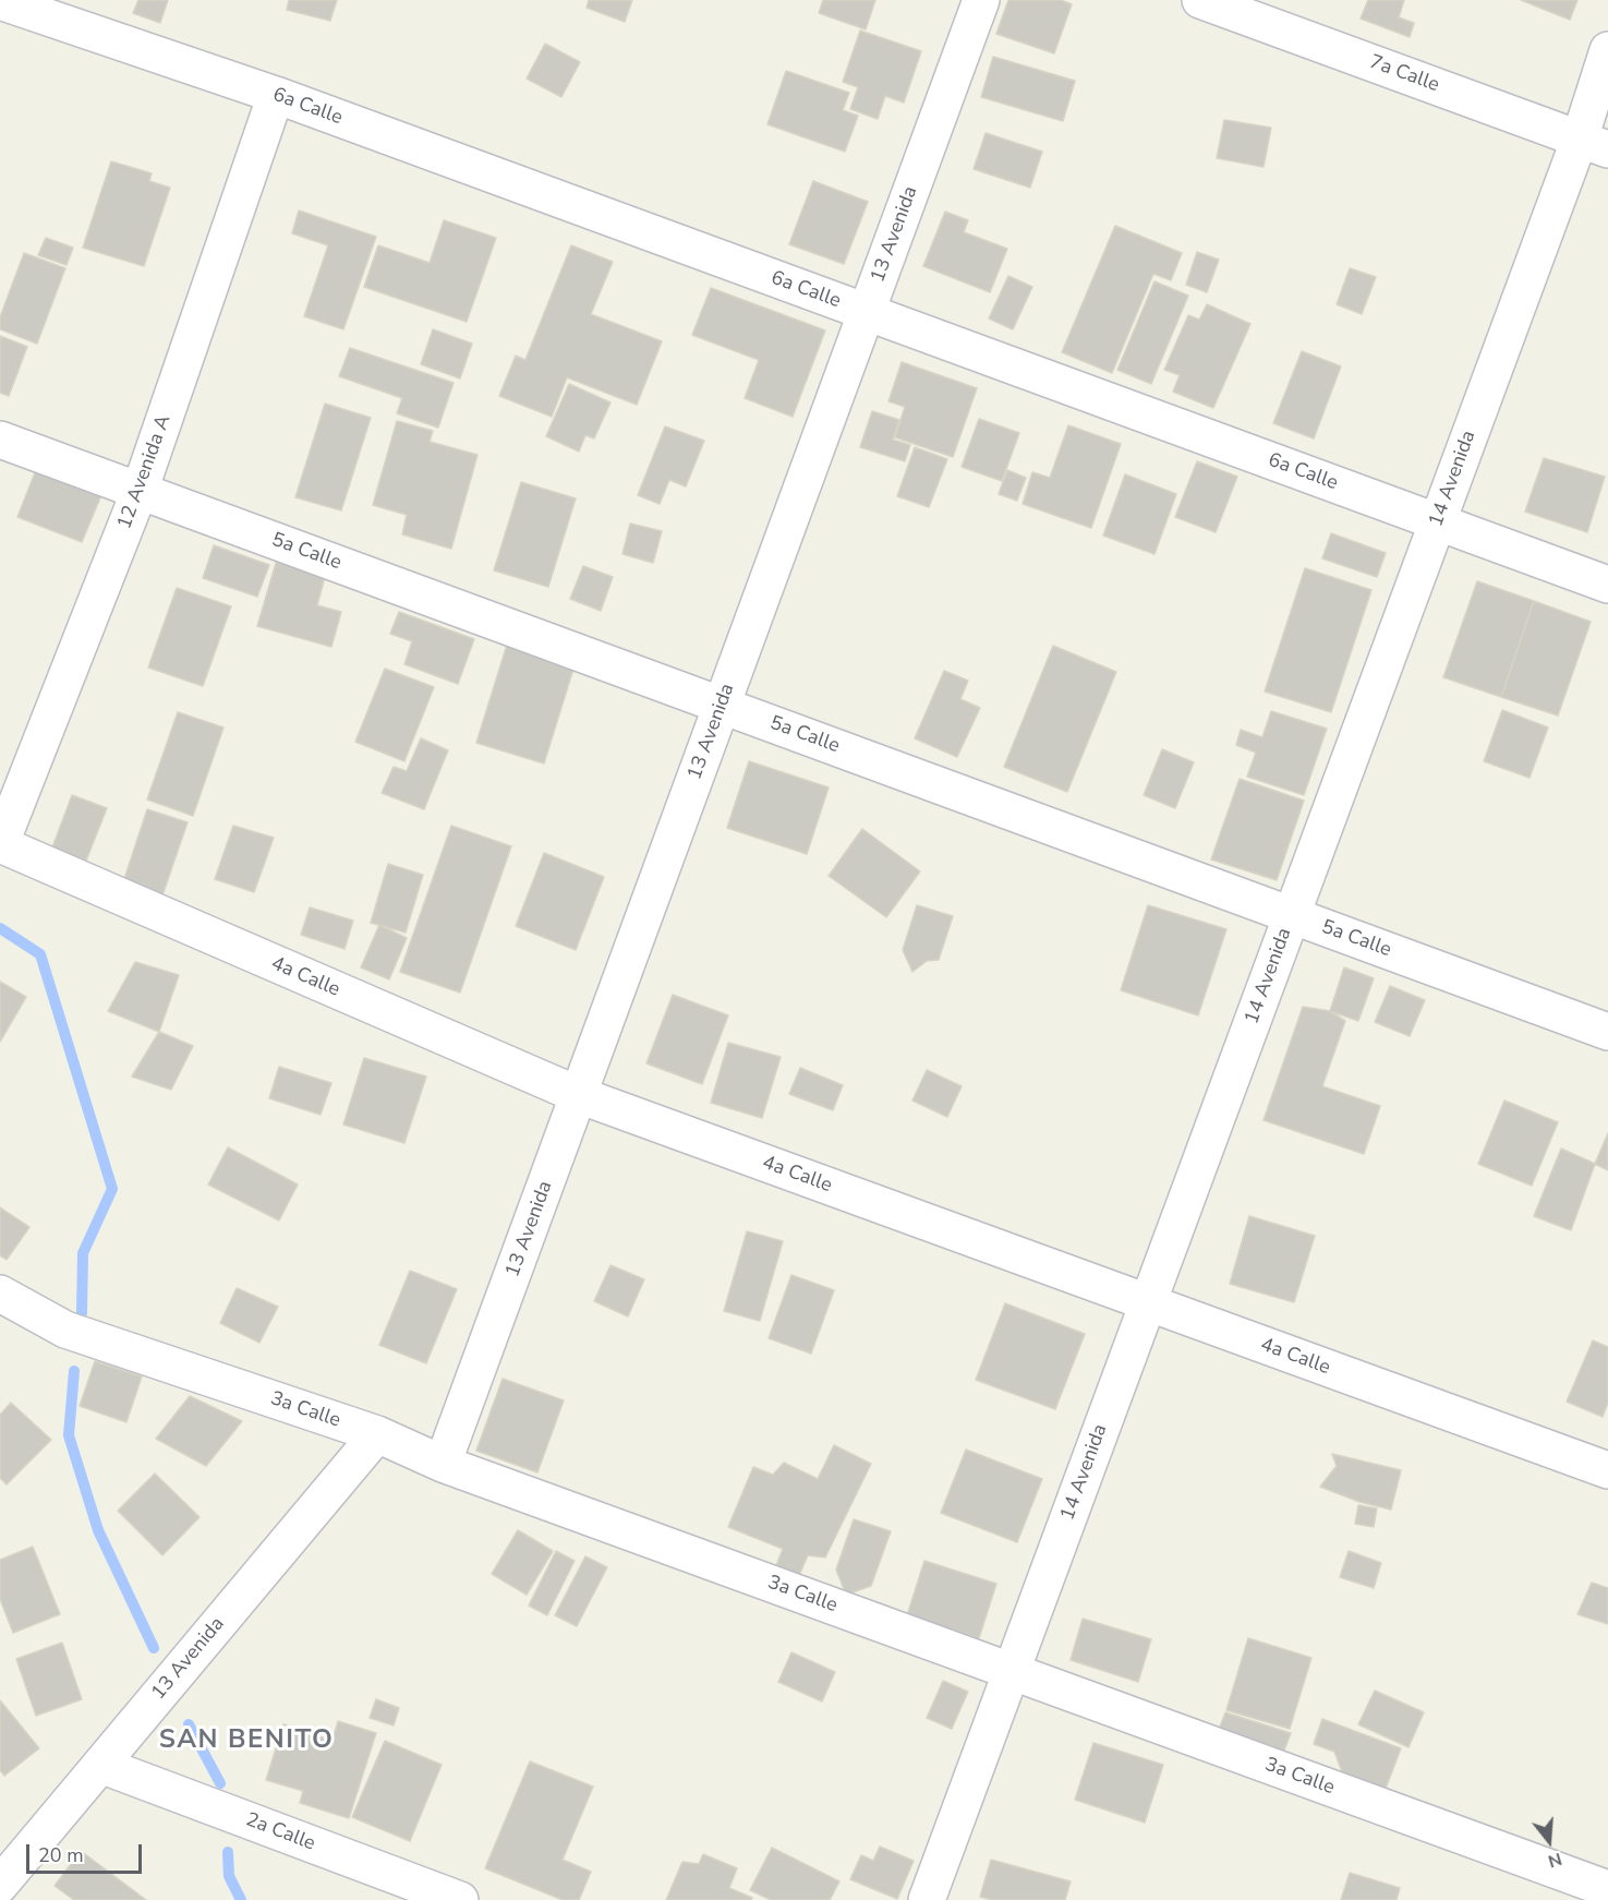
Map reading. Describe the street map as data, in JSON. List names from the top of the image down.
{
  "streets": {
    "street": [
      "7a Calle",
      "6a Calle",
      "13 Avenida",
      "12 Avenida A",
      "14 Avenida",
      "5a Calle",
      "4a Calle",
      "3a Calle",
      "2a Calle"
    ]
  },
  "crossings": [
    ["7a Calle", "14 Avenida"],
    ["6a Calle", "13 Avenida"],
    ["6a Calle", "12 Avenida A"],
    ["6a Calle", "14 Avenida"],
    ["13 Avenida", "5a Calle"],
    ["13 Avenida", "4a Calle"],
    ["13 Avenida", "3a Calle"],
    ["13 Avenida", "2a Calle"],
    ["12 Avenida A", "5a Calle"],
    ["12 Avenida A", "4a Calle"],
    ["14 Avenida", "5a Calle"],
    ["14 Avenida", "4a Calle"],
    ["14 Avenida", "3a Calle"]
  ],
  "districts": ["SAN BENITO"],
  "scale_bar": "20 m",
  "north": "bottom"
}
